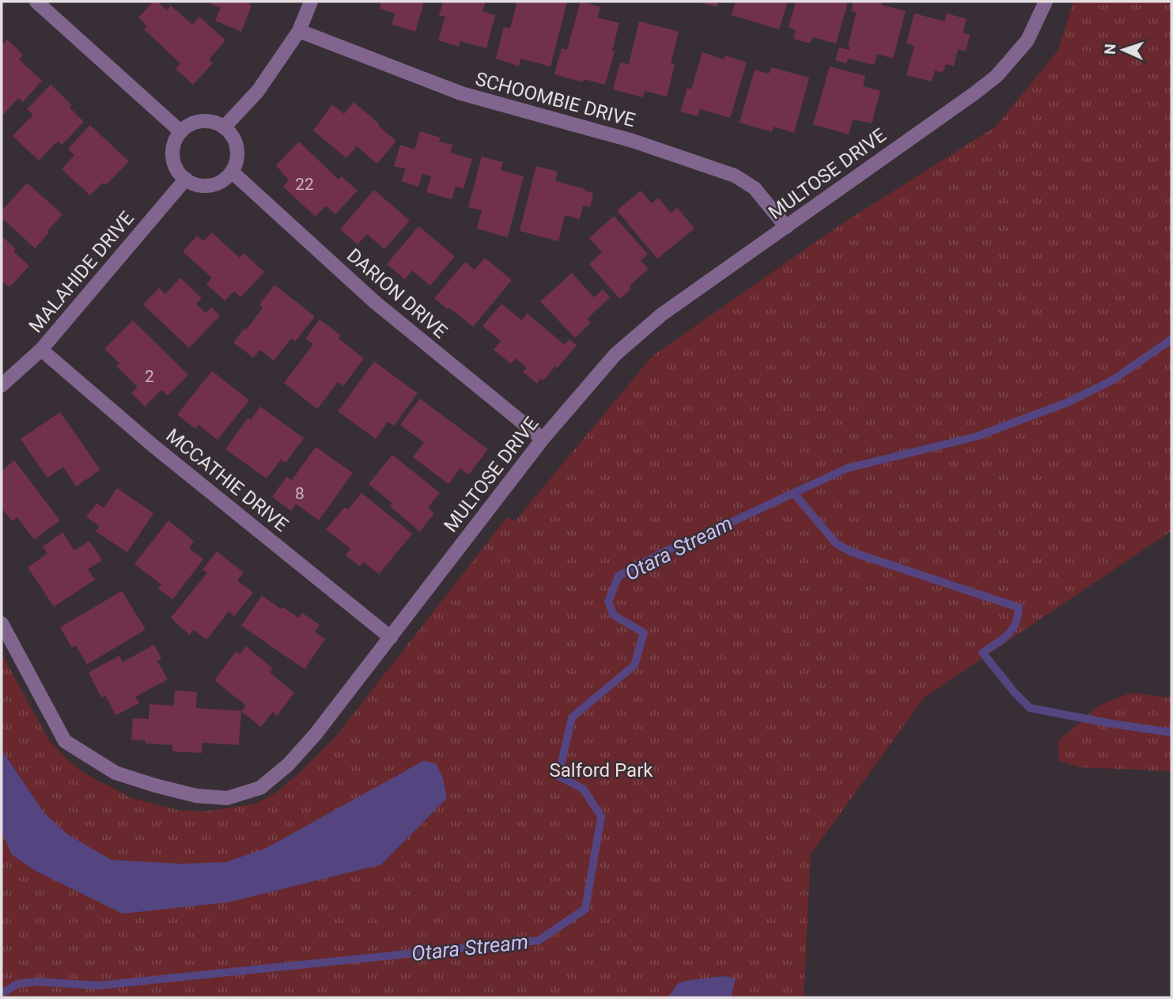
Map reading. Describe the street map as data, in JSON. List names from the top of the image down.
{
  "streets": {
    "street": [
      "SCHOOMBIE DRIVE",
      "MULTOSE DRIVE",
      "MALAHIDE DRIVE",
      "DARION DRIVE",
      "MCCATHIE DRIVE"
    ]
  },
  "crossings": [
    ["SCHOOMBIE DRIVE", "MULTOSE DRIVE"],
    ["MULTOSE DRIVE", "DARION DRIVE"],
    ["MULTOSE DRIVE", "MCCATHIE DRIVE"],
    ["MALAHIDE DRIVE", "DARION DRIVE"],
    ["MALAHIDE DRIVE", "MCCATHIE DRIVE"]
  ],
  "water": ["Otara Stream"],
  "parks": ["Salford Park"],
  "house_numbers": ["22", "2", "8"],
  "north": "left"
}
